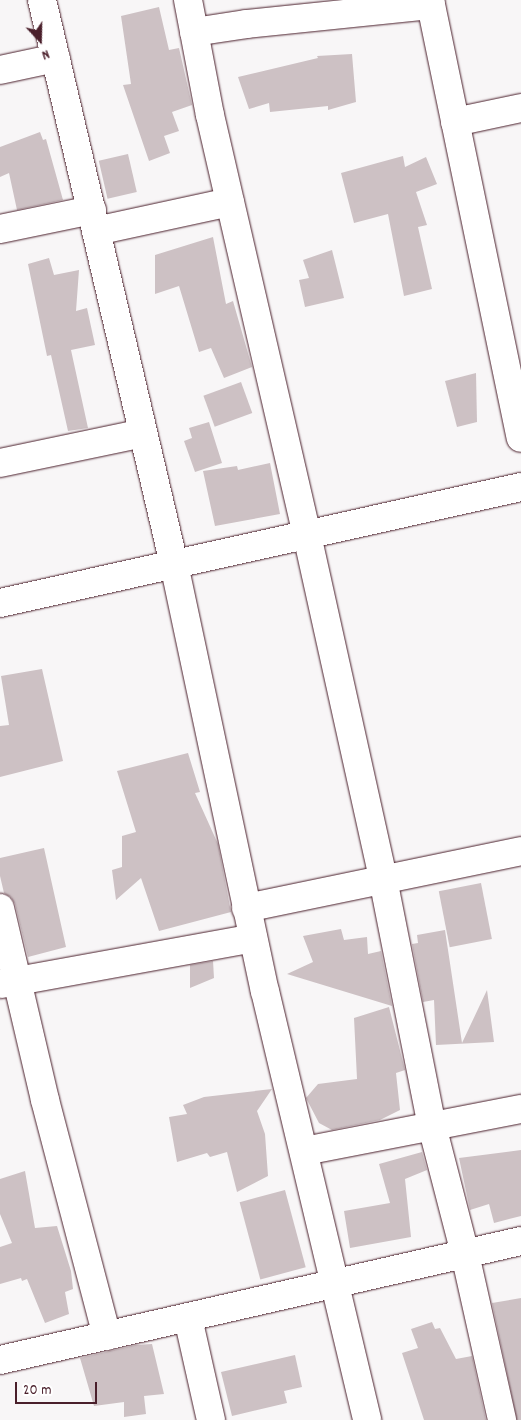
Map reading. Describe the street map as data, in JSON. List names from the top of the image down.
{
  "scale_bar": "20 m",
  "north": "bottom"
}
